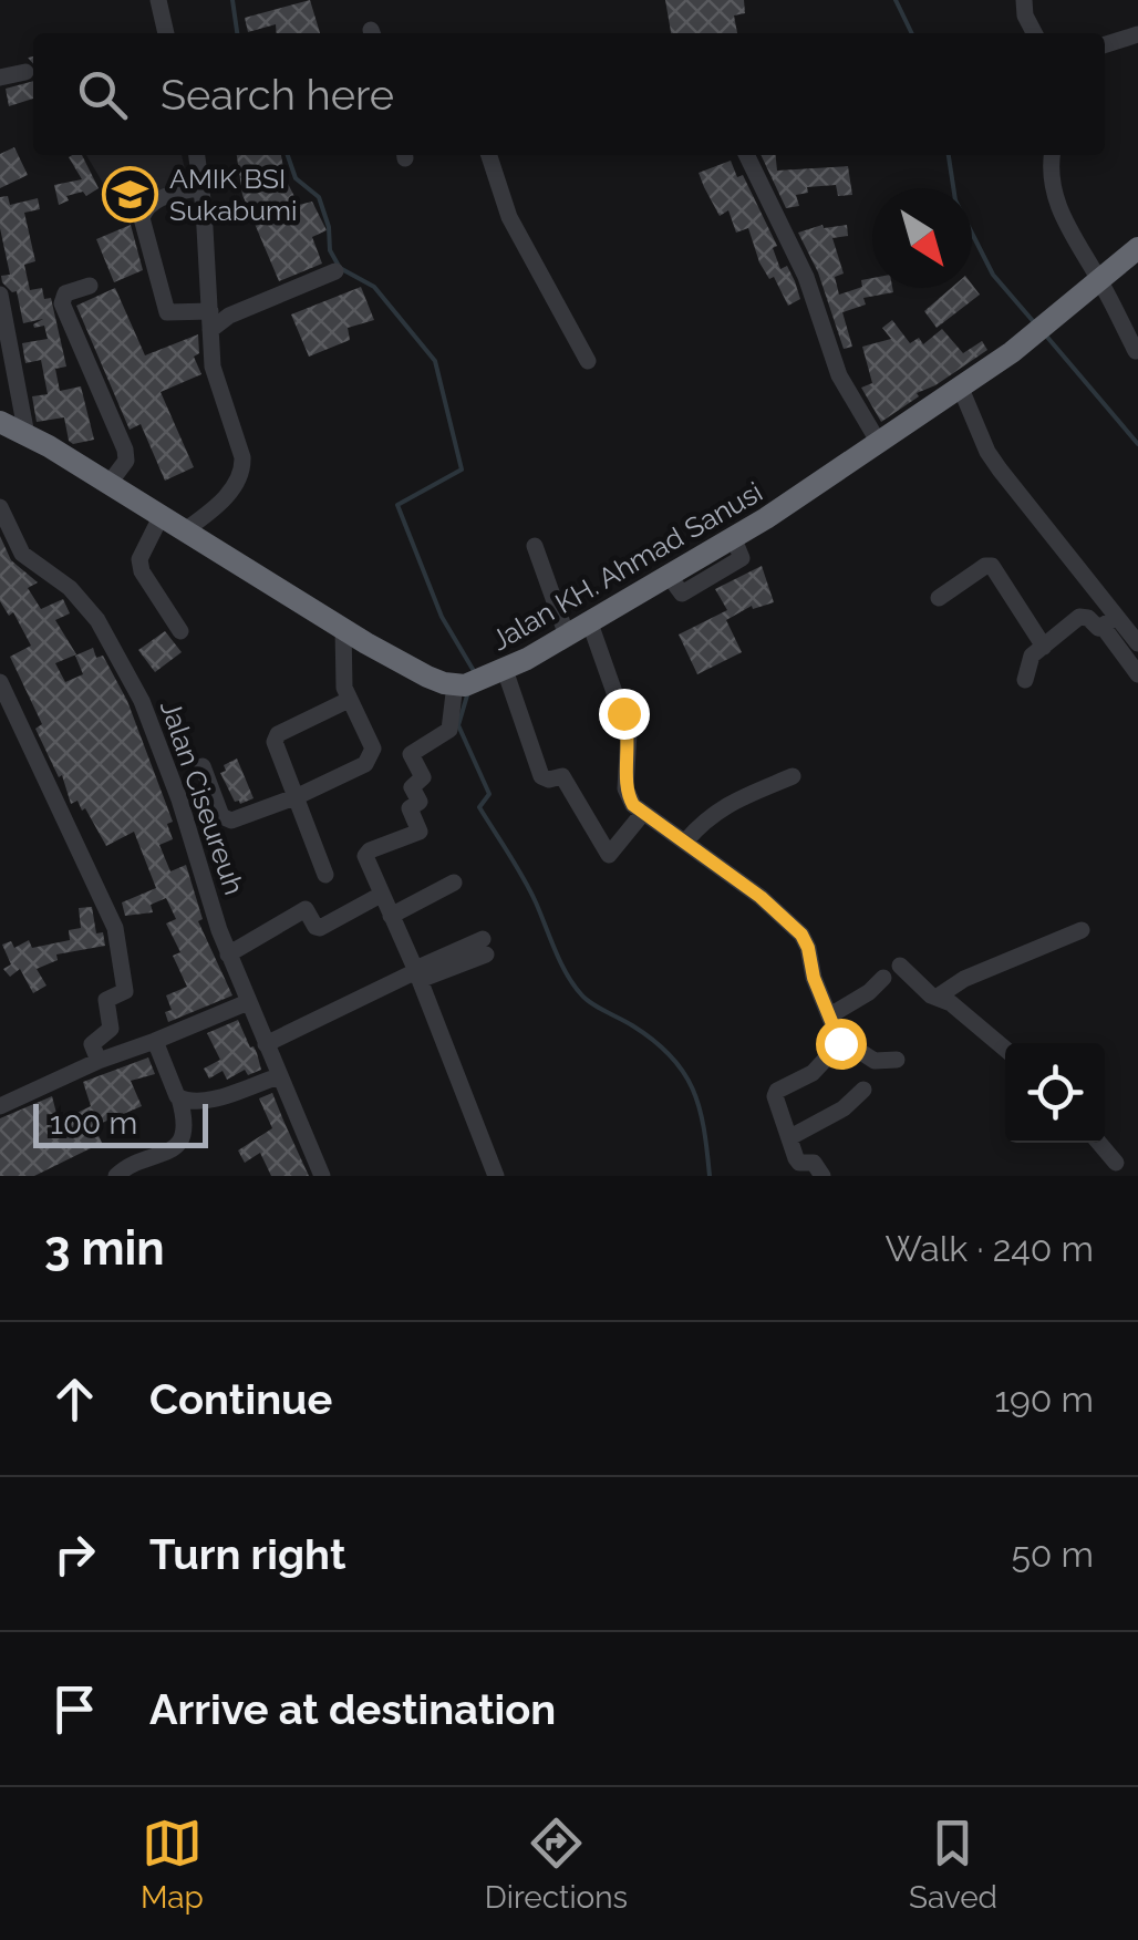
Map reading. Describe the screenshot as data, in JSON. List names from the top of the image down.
{
  "streets": {
    "highway": ["Jalan KH. Ahmad Sanusi"],
    "street": ["Jalan Ciseureuh"]
  },
  "places": {
    "school or university": ["AMIK BSI Sukabumi"]
  },
  "scale_bar": "100 m",
  "north": "bottom right",
  "page": {
    "search": "Search here",
    "scale": "100 m",
    "heading": ["3 min", "Walk · 240 m"],
    "list": [
      ["Continue", "190 m"],
      ["Turn right", "50 m"],
      "Arrive at destination"
    ],
    "nav": ["Map", "Directions", "Saved"]
  }
}
